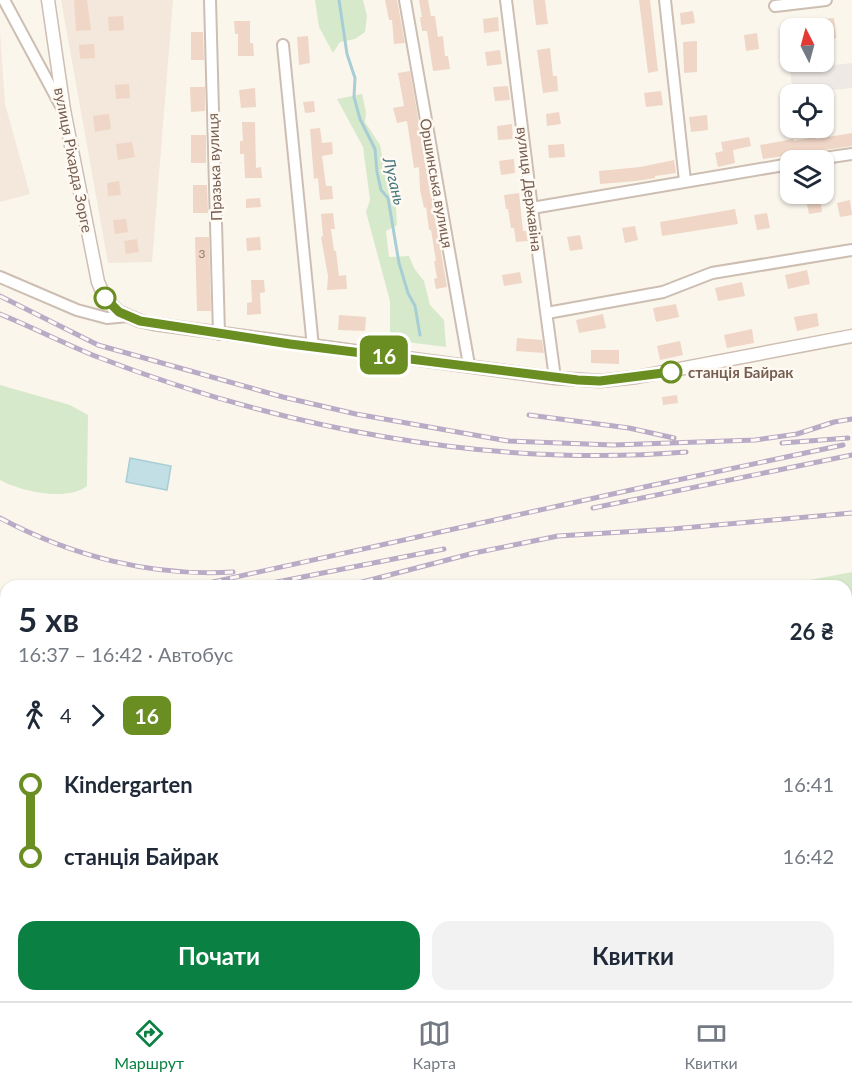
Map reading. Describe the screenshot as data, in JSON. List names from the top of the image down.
{
  "streets": {
    "street": [
      "вулиця Ріхарда Зорге",
      "Празька вулиця",
      "Оршинська вулиця",
      "вулиця Державіна"
    ]
  },
  "water": ["Лугань"],
  "places": ["станція Байрак"],
  "lines": ["bus line 16"],
  "house_numbers": ["3"],
  "north": "top",
  "page": {
    "on_map": "16",
    "heading": ["5 хв", "16:37 – 16:42 · Автобус", "26 ₴"],
    "legs": ["4", "16"],
    "list": [
      {
        "name": "Kindergarten",
        "value": "16:41"
      },
      {
        "name": "станція Байрак",
        "value": "16:42"
      }
    ],
    "buttons": ["Почати", "Квитки"],
    "tabs": ["Маршрут", "Карта", "Квитки"]
  }
}
